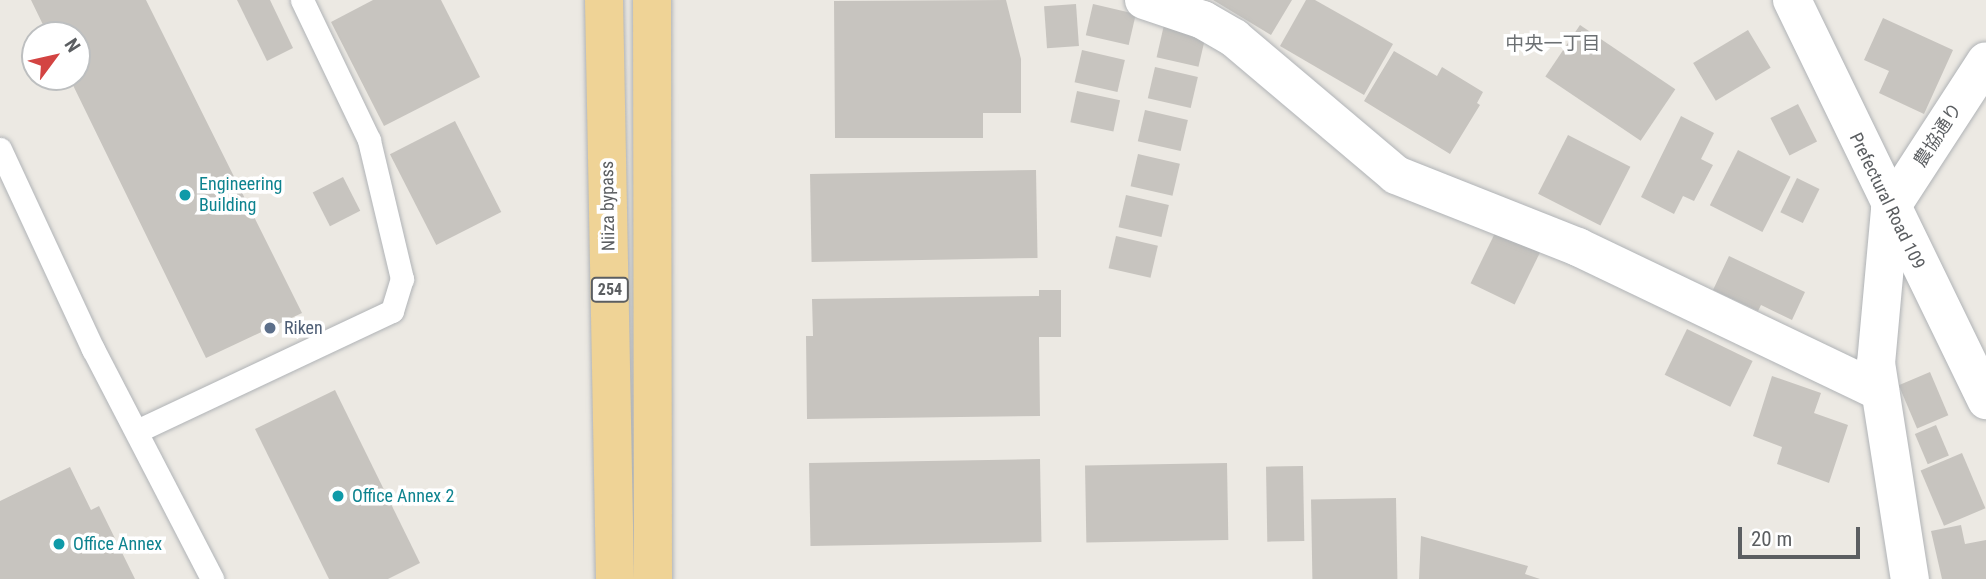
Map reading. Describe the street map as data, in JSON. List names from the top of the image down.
{
  "streets": {
    "highway": ["Niiza bypass", "254"],
    "street": ["農協通り", "Prefectural Road 109"]
  },
  "crossings": [
    ["農協通り", "Prefectural Road 109"]
  ],
  "districts": ["中央一丁目"],
  "places": [
    "Engineering Building",
    "Riken",
    "Office Annex 2",
    "Office Annex"
  ],
  "scale_bar": "20 m",
  "north": "top right"
}
